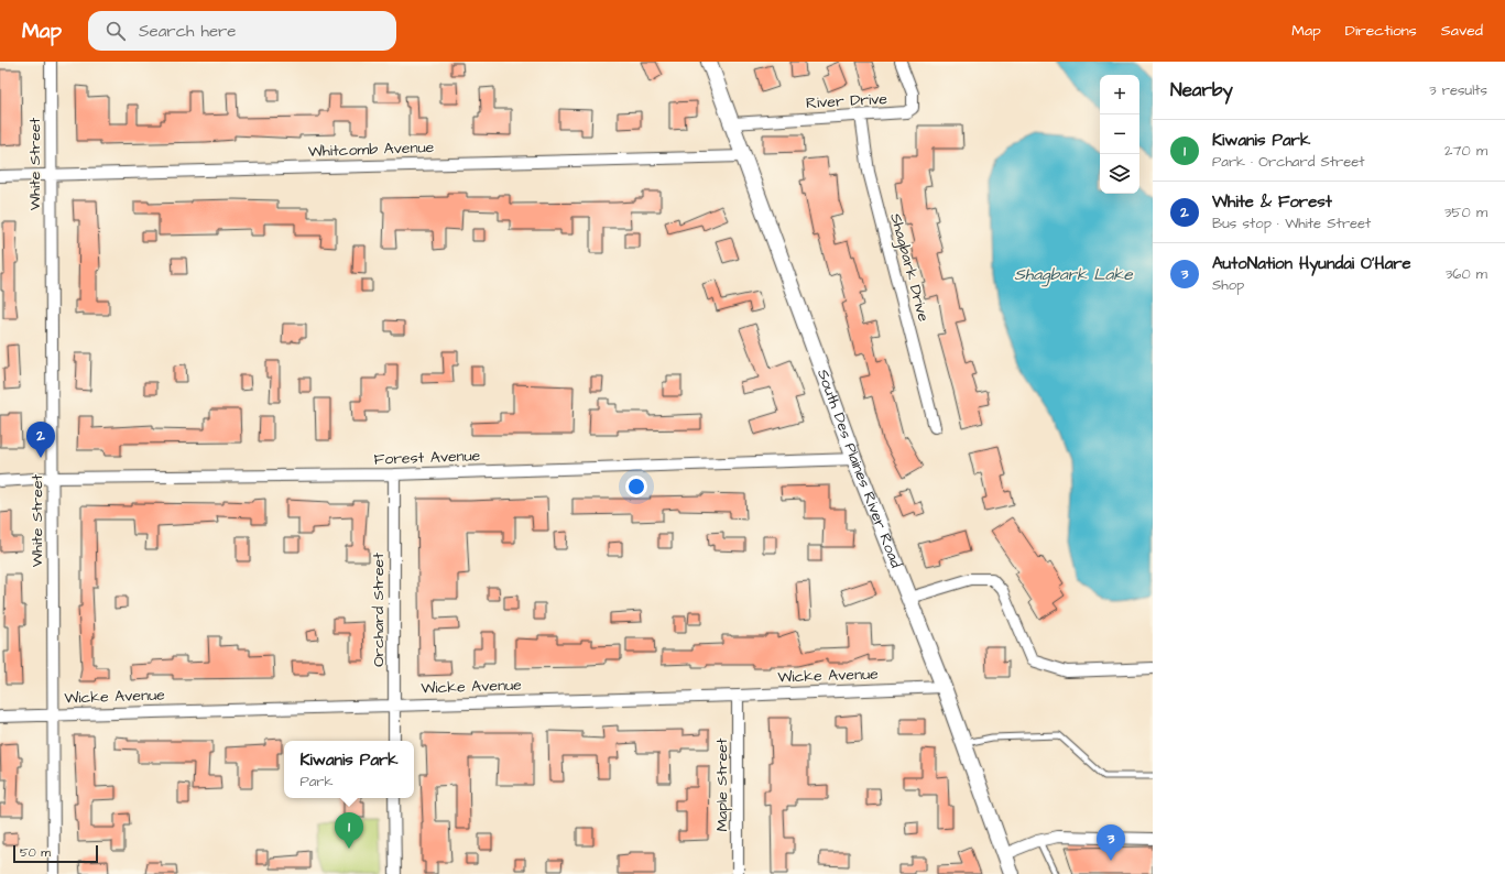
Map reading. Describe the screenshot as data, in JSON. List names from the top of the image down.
{
  "streets": {
    "main road": ["South Des Plaines River Road"],
    "street": [
      "River Drive",
      "Whitcomb Avenue",
      "White Street",
      "Shagbark Drive",
      "Forest Avenue",
      "Orchard Street",
      "Wicke Avenue",
      "Maple Street"
    ]
  },
  "crossings": [
    ["River Drive", "Shagbark Drive"],
    ["River Drive", "South Des Plaines River Road"],
    ["Whitcomb Avenue", "White Street"],
    ["Whitcomb Avenue", "South Des Plaines River Road"],
    ["White Street", "Forest Avenue"],
    ["White Street", "Wicke Avenue"],
    ["Forest Avenue", "South Des Plaines River Road"],
    ["Forest Avenue", "Orchard Street"],
    ["South Des Plaines River Road", "Wicke Avenue"],
    ["Orchard Street", "Wicke Avenue"],
    ["Wicke Avenue", "Maple Street"]
  ],
  "water": ["Shagbark Lake"],
  "scale_bar": "50 m",
  "page": {
    "header": "Map",
    "search": "Search here",
    "nav": ["Map", "Directions", "Saved"],
    "heading": ["Nearby", "3 results"],
    "map_buttons": ["+", "−"],
    "list": [
      {
        "mark": "1",
        "name": "Kiwanis Park",
        "note": "Park · Orchard Street",
        "value": "270 m"
      },
      {
        "mark": "2",
        "name": "White & Forest",
        "note": "Bus stop · White Street",
        "value": "350 m"
      },
      {
        "mark": "3",
        "name": "AutoNation Hyundai O'Hare",
        "note": "Shop",
        "value": "360 m"
      }
    ],
    "pins": ["2", "1", "3"],
    "popup": ["Kiwanis Park", "Park"],
    "scale": "50 m"
  }
}
